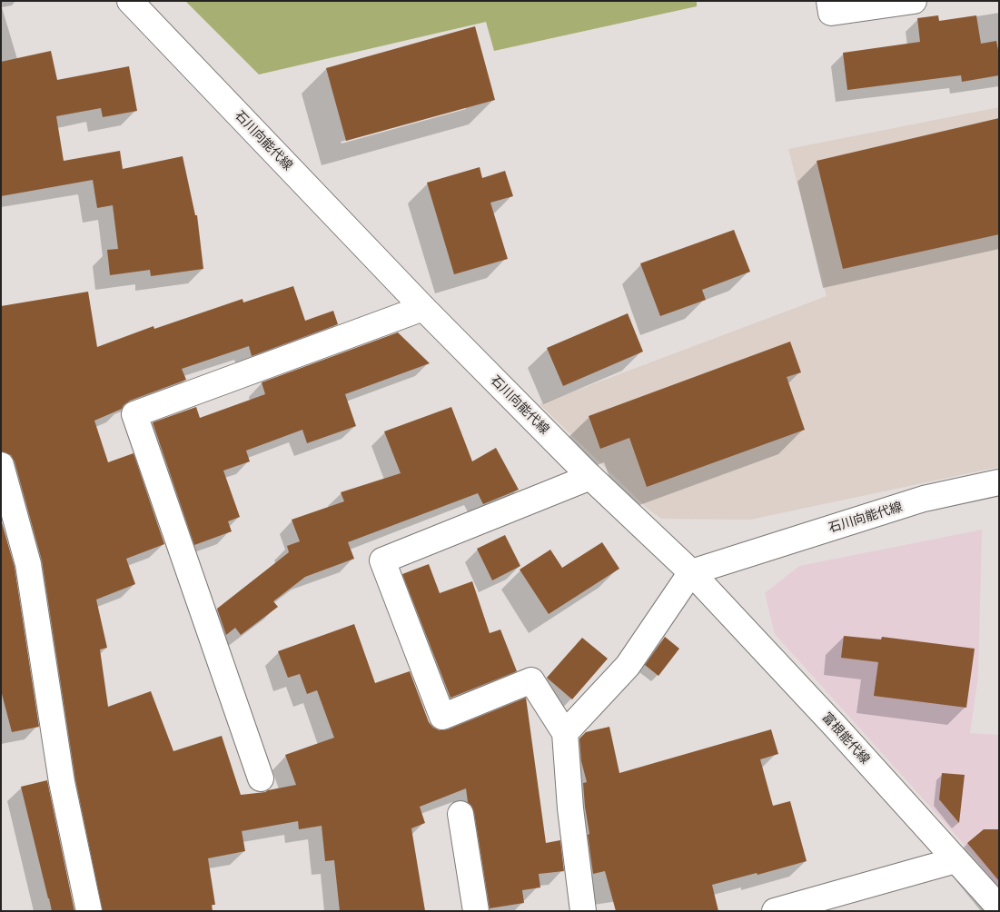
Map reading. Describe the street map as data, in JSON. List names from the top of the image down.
{
  "streets": {
    "street": ["石川向能代線", "富根能代線"]
  },
  "crossings": [
    ["石川向能代線", "富根能代線"]
  ]
}
